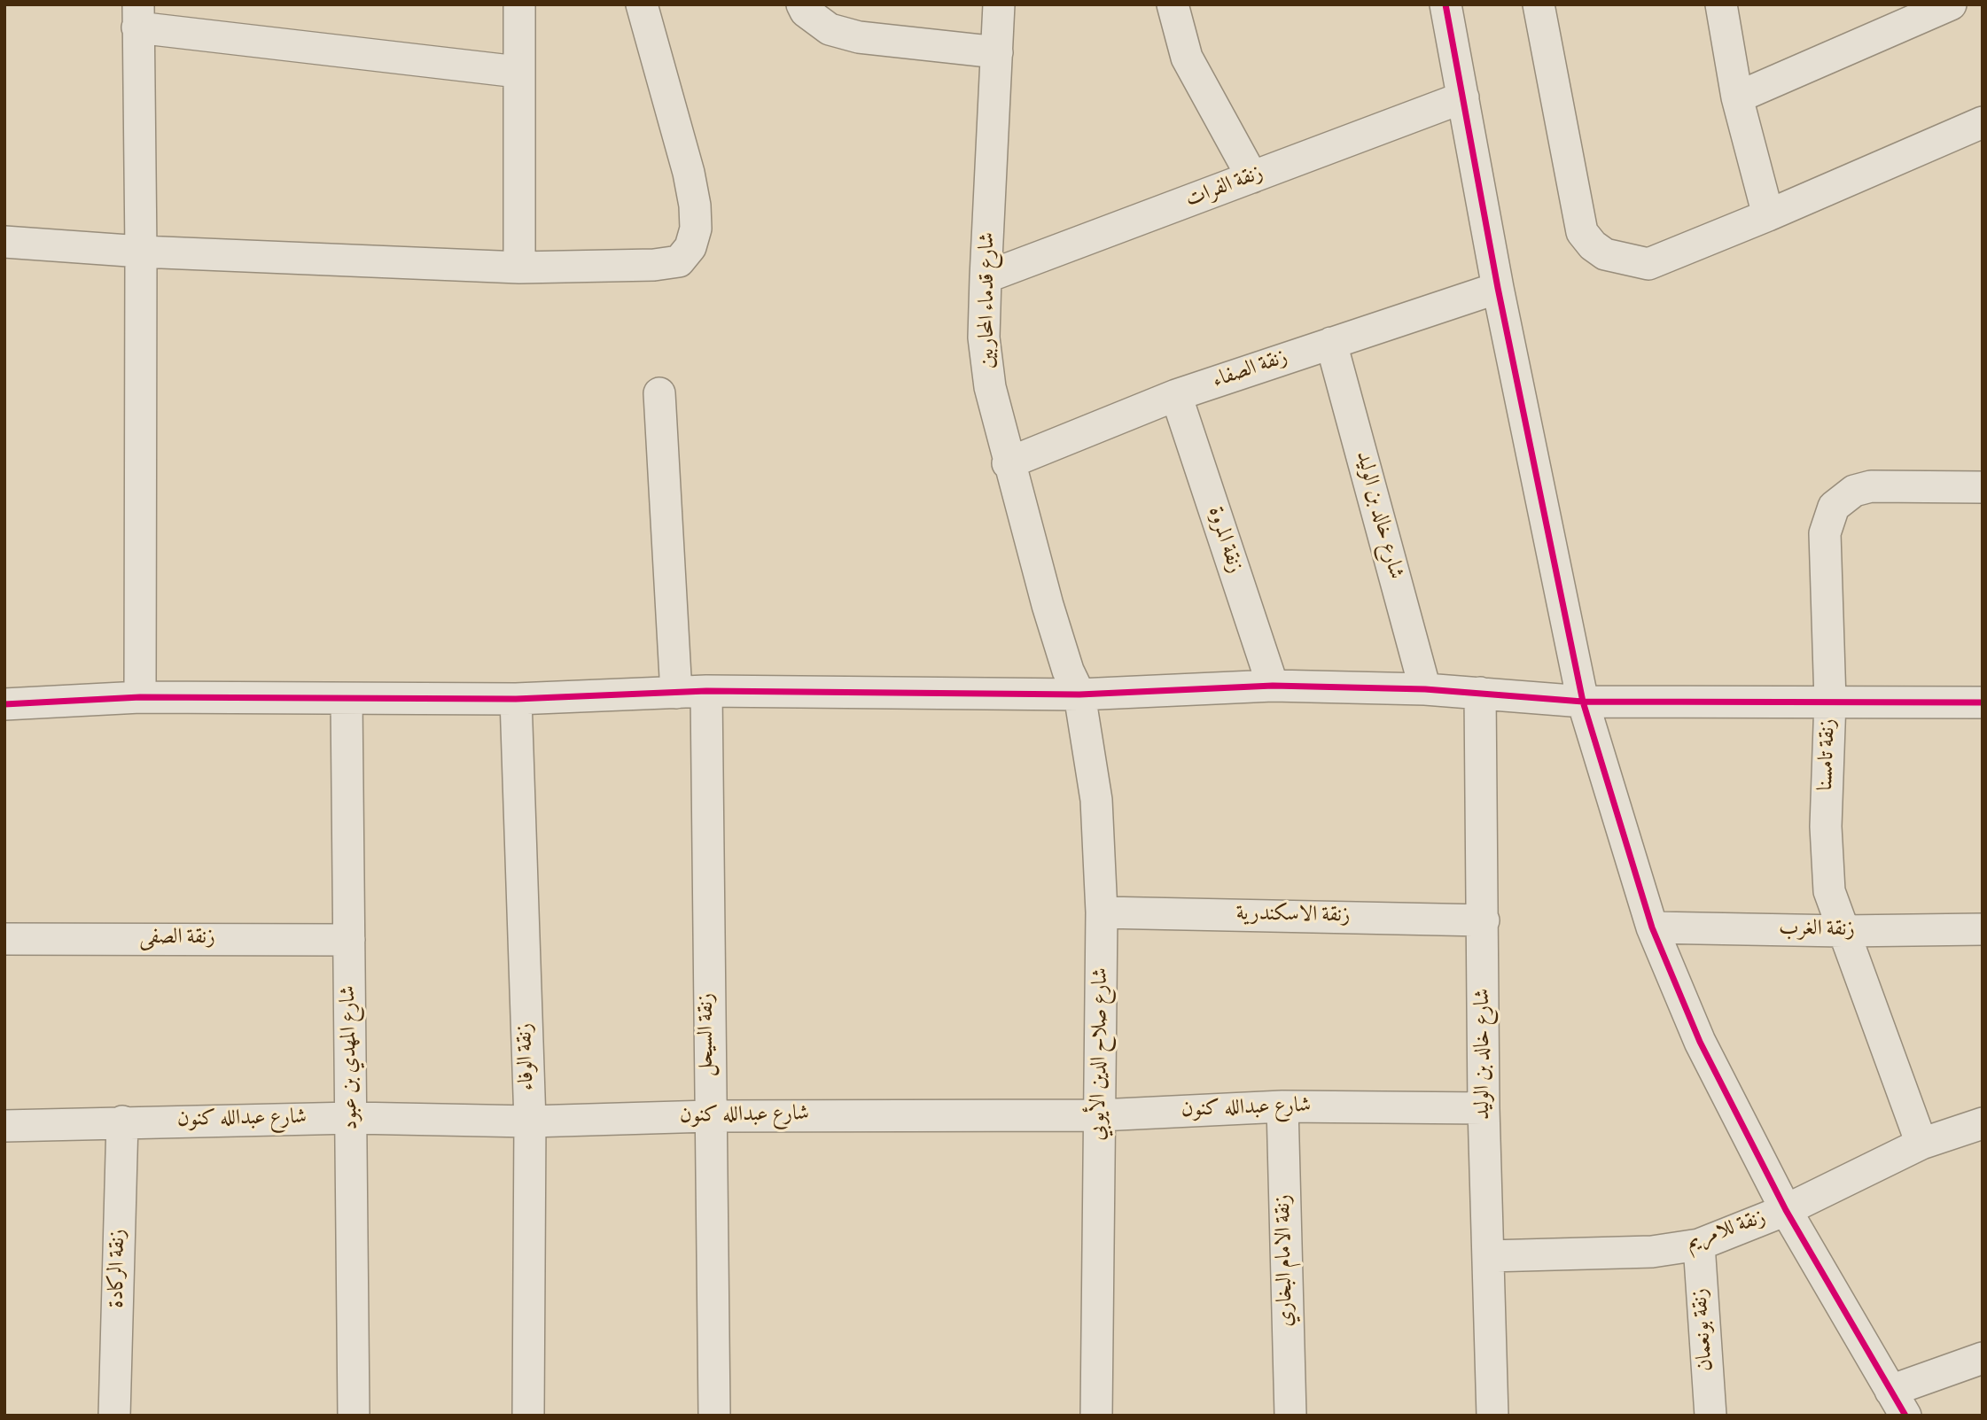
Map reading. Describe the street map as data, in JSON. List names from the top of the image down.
{
  "streets": {
    "street": [
      "زنقة الفرات",
      "شارع قدماء المحاربين",
      "زنقة الصفاء",
      "شارع خالد بن الوليد",
      "زنقة المروة",
      "زنقة تامسنا",
      "زنقة الاسكندرية",
      "زنقة الغرب",
      "زنقة الصفى",
      "زنقة السيحل",
      "شارع صلاح الدين الأيوبي",
      "زنقة الوفاء",
      "شارع المهدي بن عبود",
      "شارع عبدالله كنون",
      "زنقة للامريم",
      "زنقة الامام البخاري",
      "زنقة الركادة",
      "زنقة بونعمان"
    ]
  },
  "crossings": [
    ["زنقة الفرات", "شارع قدماء المحاربين"],
    ["شارع قدماء المحاربين", "زنقة الصفاء"],
    ["شارع قدماء المحاربين", "شارع صلاح الدين الأيوبي"],
    ["زنقة الصفاء", "شارع خالد بن الوليد"],
    ["زنقة الصفاء", "زنقة المروة"],
    ["شارع خالد بن الوليد", "زنقة الاسكندرية"],
    ["شارع خالد بن الوليد", "شارع عبدالله كنون"],
    ["شارع خالد بن الوليد", "زنقة للامريم"],
    ["زنقة تامسنا", "زنقة الغرب"],
    ["زنقة تامسنا", "زنقة للامريم"],
    ["زنقة الاسكندرية", "شارع صلاح الدين الأيوبي"],
    ["زنقة الصفى", "شارع المهدي بن عبود"],
    ["زنقة السيحل", "شارع عبدالله كنون"],
    ["شارع صلاح الدين الأيوبي", "شارع عبدالله كنون"],
    ["زنقة الوفاء", "شارع عبدالله كنون"],
    ["شارع المهدي بن عبود", "شارع عبدالله كنون"],
    ["شارع عبدالله كنون", "زنقة الامام البخاري"],
    ["شارع عبدالله كنون", "زنقة الركادة"],
    ["زنقة للامريم", "زنقة بونعمان"]
  ]
}
